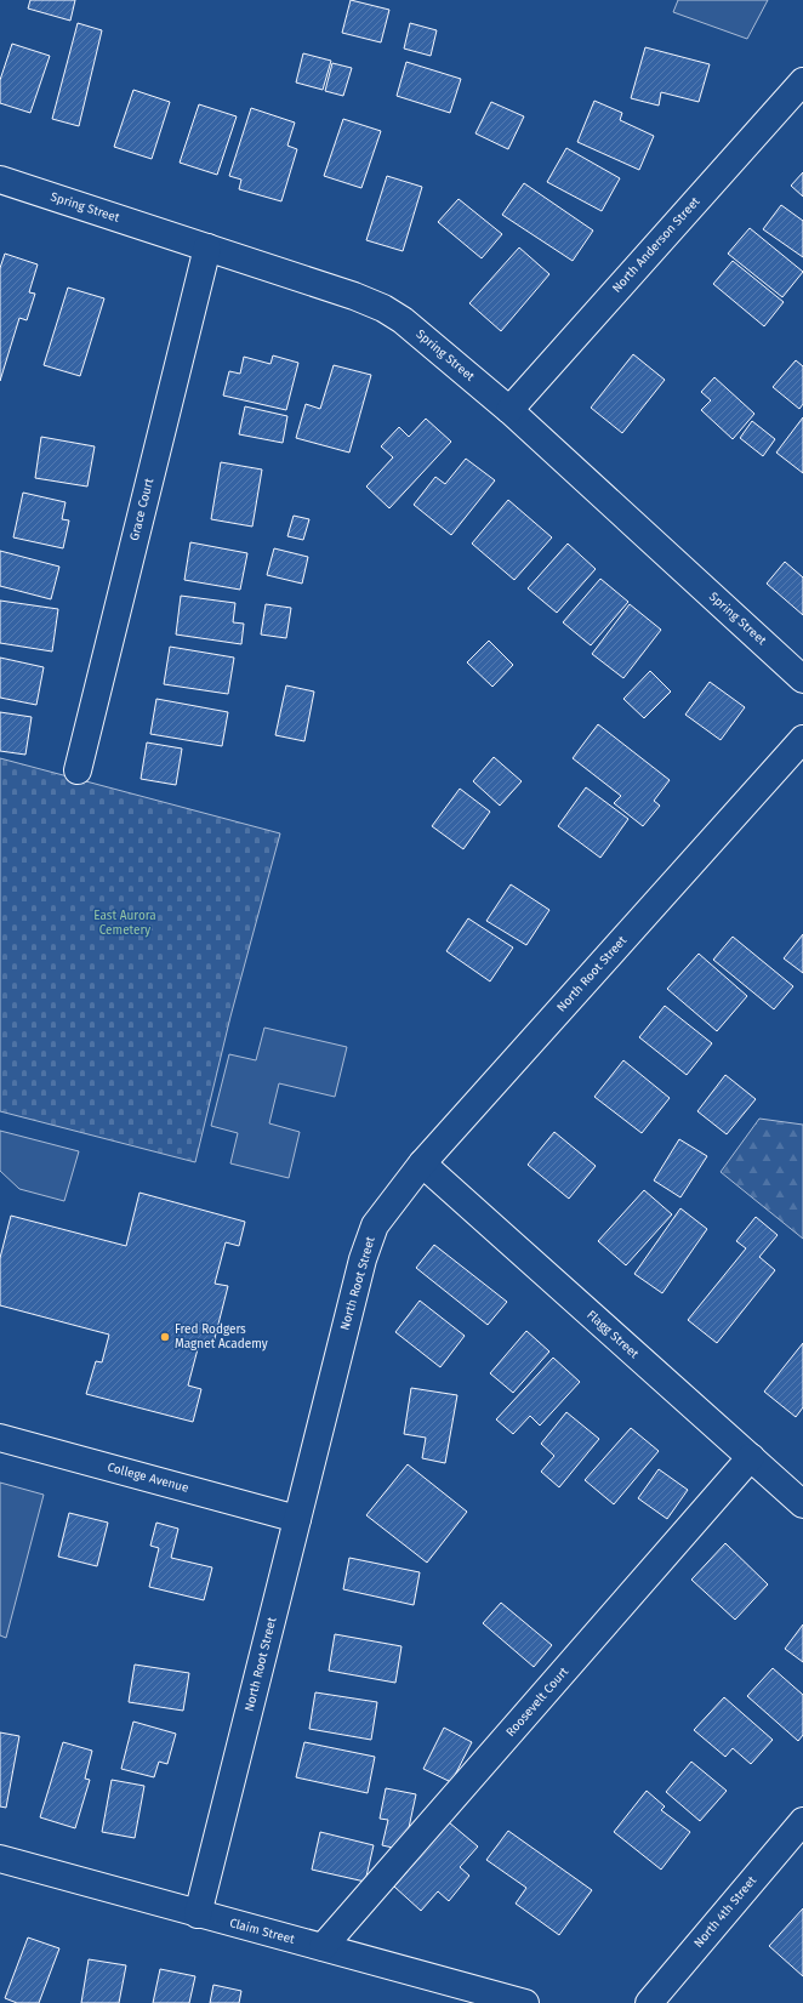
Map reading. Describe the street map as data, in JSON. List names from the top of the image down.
{
  "streets": {
    "street": [
      "Spring Street",
      "North Anderson Street",
      "Grace Court",
      "North Root Street",
      "Flagg Street",
      "College Avenue",
      "Roosevelt Court",
      "North 4th Street",
      "Claim Street"
    ]
  },
  "crossings": [
    ["Spring Street", "North Anderson Street"],
    ["Spring Street", "Grace Court"],
    ["North Root Street", "Flagg Street"],
    ["North Root Street", "College Avenue"],
    ["North Root Street", "Claim Street"],
    ["Flagg Street", "Roosevelt Court"],
    ["Roosevelt Court", "Claim Street"]
  ],
  "parks": ["East Aurora Cemetery"],
  "places": ["Fred Rodgers Magnet Academy"]
}
